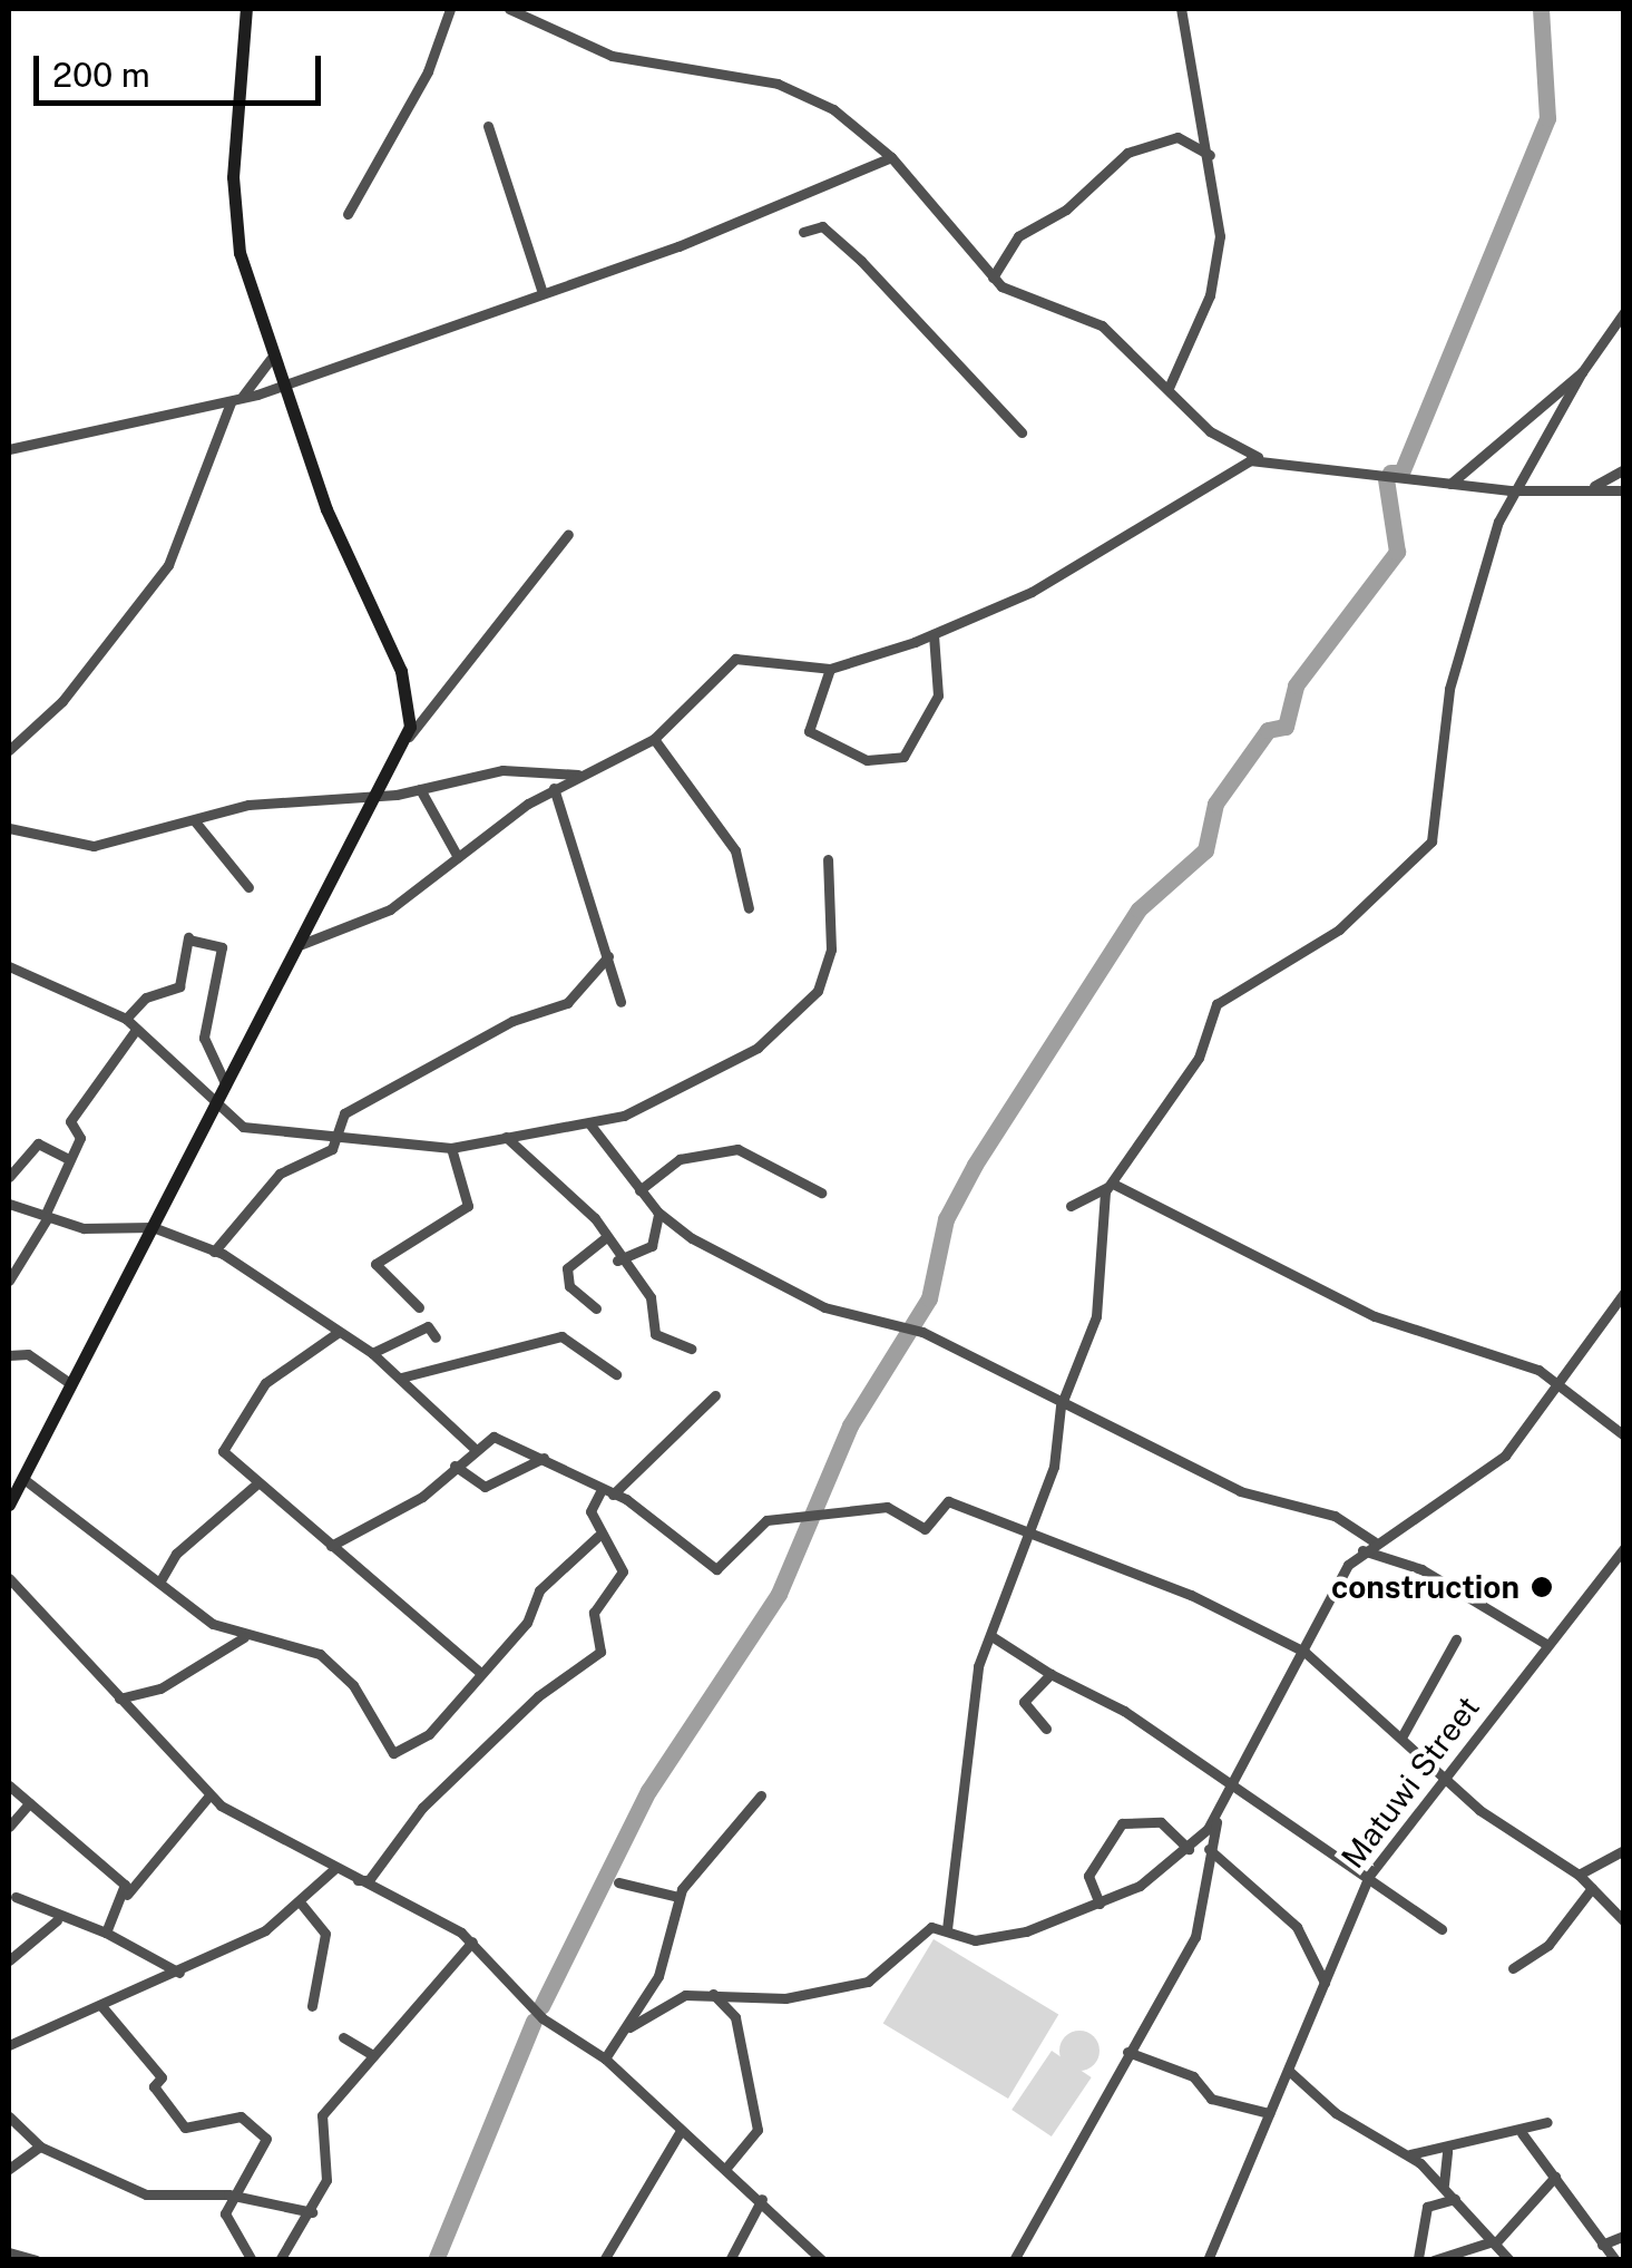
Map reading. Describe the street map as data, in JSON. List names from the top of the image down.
{
  "streets": {
    "street": ["Matuwi Street"]
  },
  "places": ["construction"],
  "scale_bar": "200 m"
}
